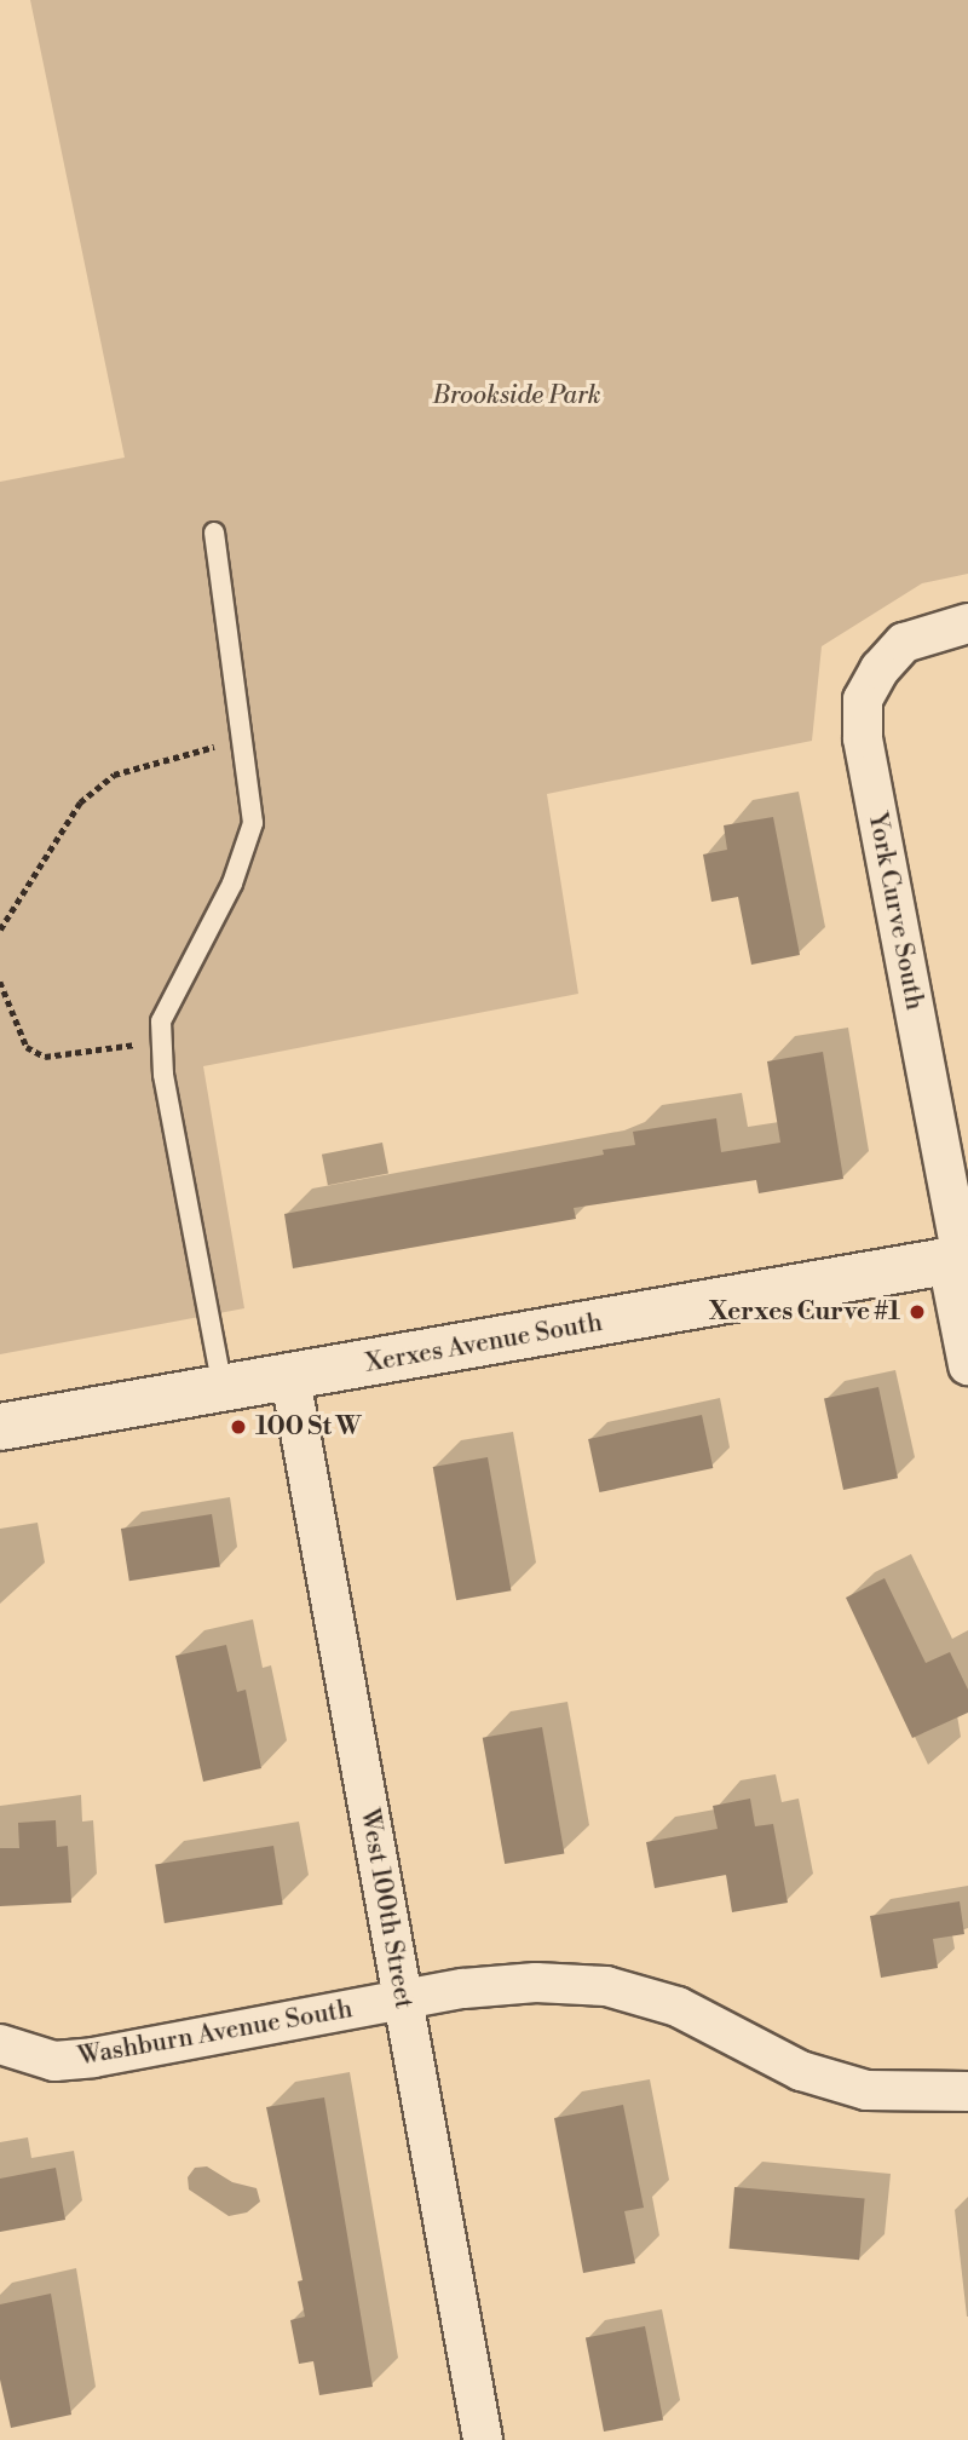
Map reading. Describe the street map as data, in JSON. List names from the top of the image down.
{
  "streets": {
    "street": [
      "York Curve South",
      "Xerxes Avenue South",
      "West 100th Street",
      "Washburn Avenue South"
    ]
  },
  "crossings": [
    ["York Curve South", "Xerxes Avenue South"],
    ["Xerxes Avenue South", "West 100th Street"],
    ["West 100th Street", "Washburn Avenue South"]
  ],
  "parks": ["Brookside Park"],
  "places": ["Xerxes Curve #1", "100 St W"]
}
